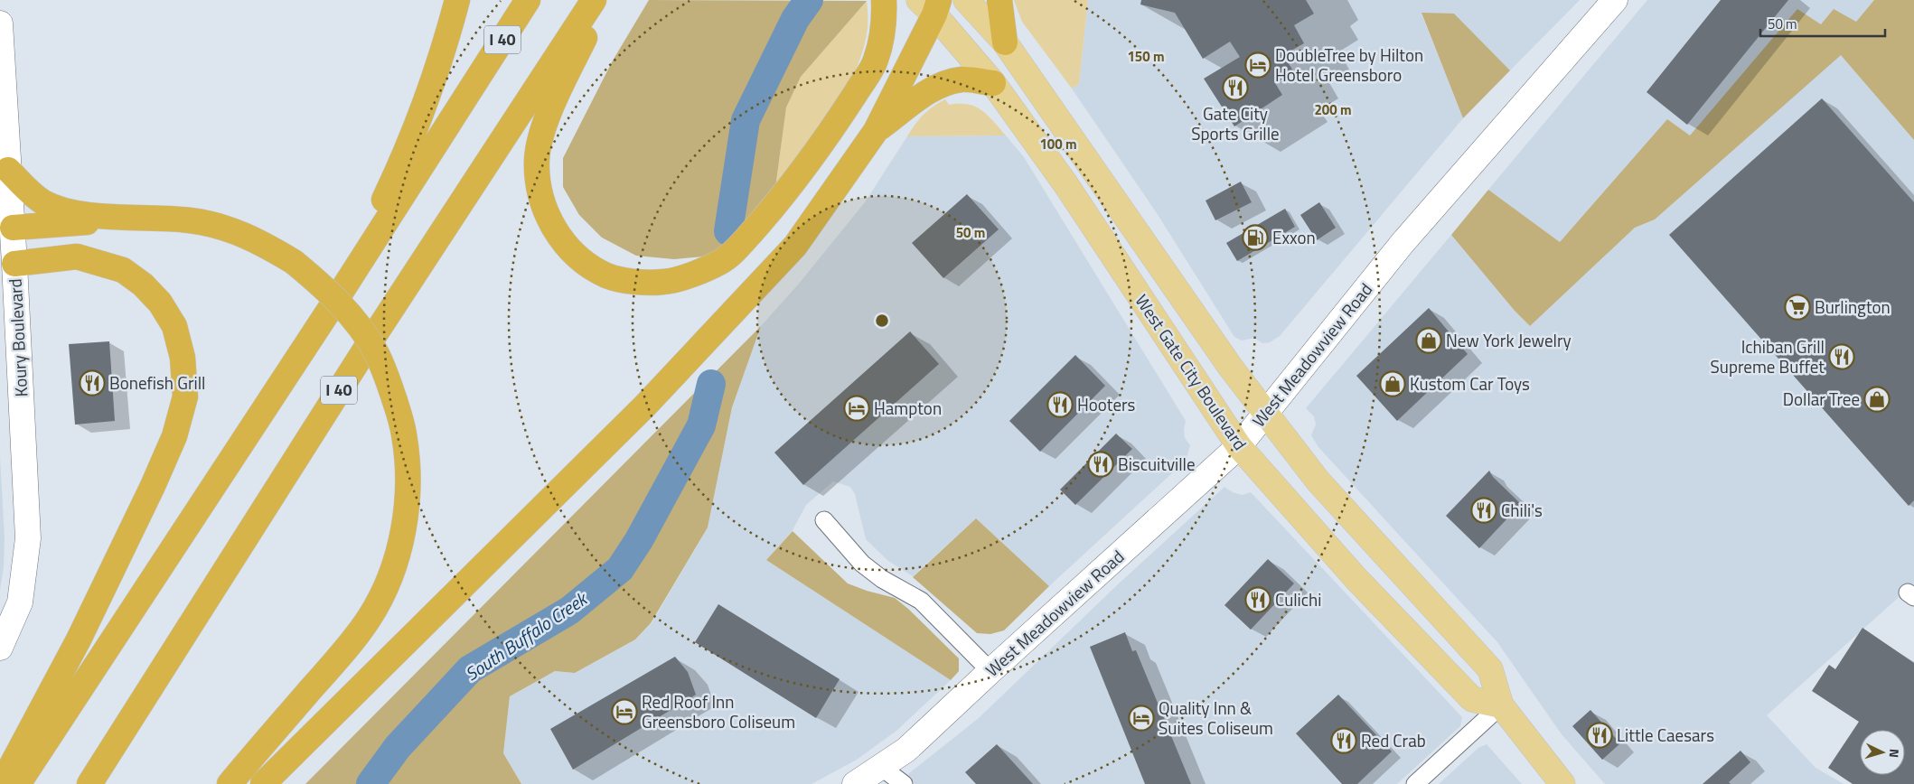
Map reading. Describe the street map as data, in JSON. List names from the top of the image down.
{
  "streets": {
    "highway": ["I 40"],
    "main road": ["West Gate City Boulevard"],
    "street": ["Koury Boulevard", "West Meadowview Road"]
  },
  "crossings": [
    ["West Meadowview Road", "West Gate City Boulevard"]
  ],
  "water": ["South Buffalo Creek"],
  "places": {
    "hotel": [
      "DoubleTree by Hilton Hotel Greensboro",
      "Hampton",
      "Red Roof Inn Greensboro Coliseum",
      "Quality Inn & Suites Coliseum"
    ],
    "restaurant": [
      "Gate City Sports Grille",
      "Ichiban Grill Supreme Buffet",
      "Bonefish Grill",
      "Hooters",
      "Biscuitville",
      "Chili's",
      "Culichi",
      "Little Caesars",
      "Red Crab"
    ],
    "fuel station": ["Exxon"],
    "supermarket": ["Burlington"],
    "shop": ["New York Jewelry", "Kustom Car Toys", "Dollar Tree"]
  },
  "scale_bar": "50 m",
  "north": "right",
  "rings": [
    "150 m",
    "200 m",
    "100 m",
    "50 m"
  ]
}
